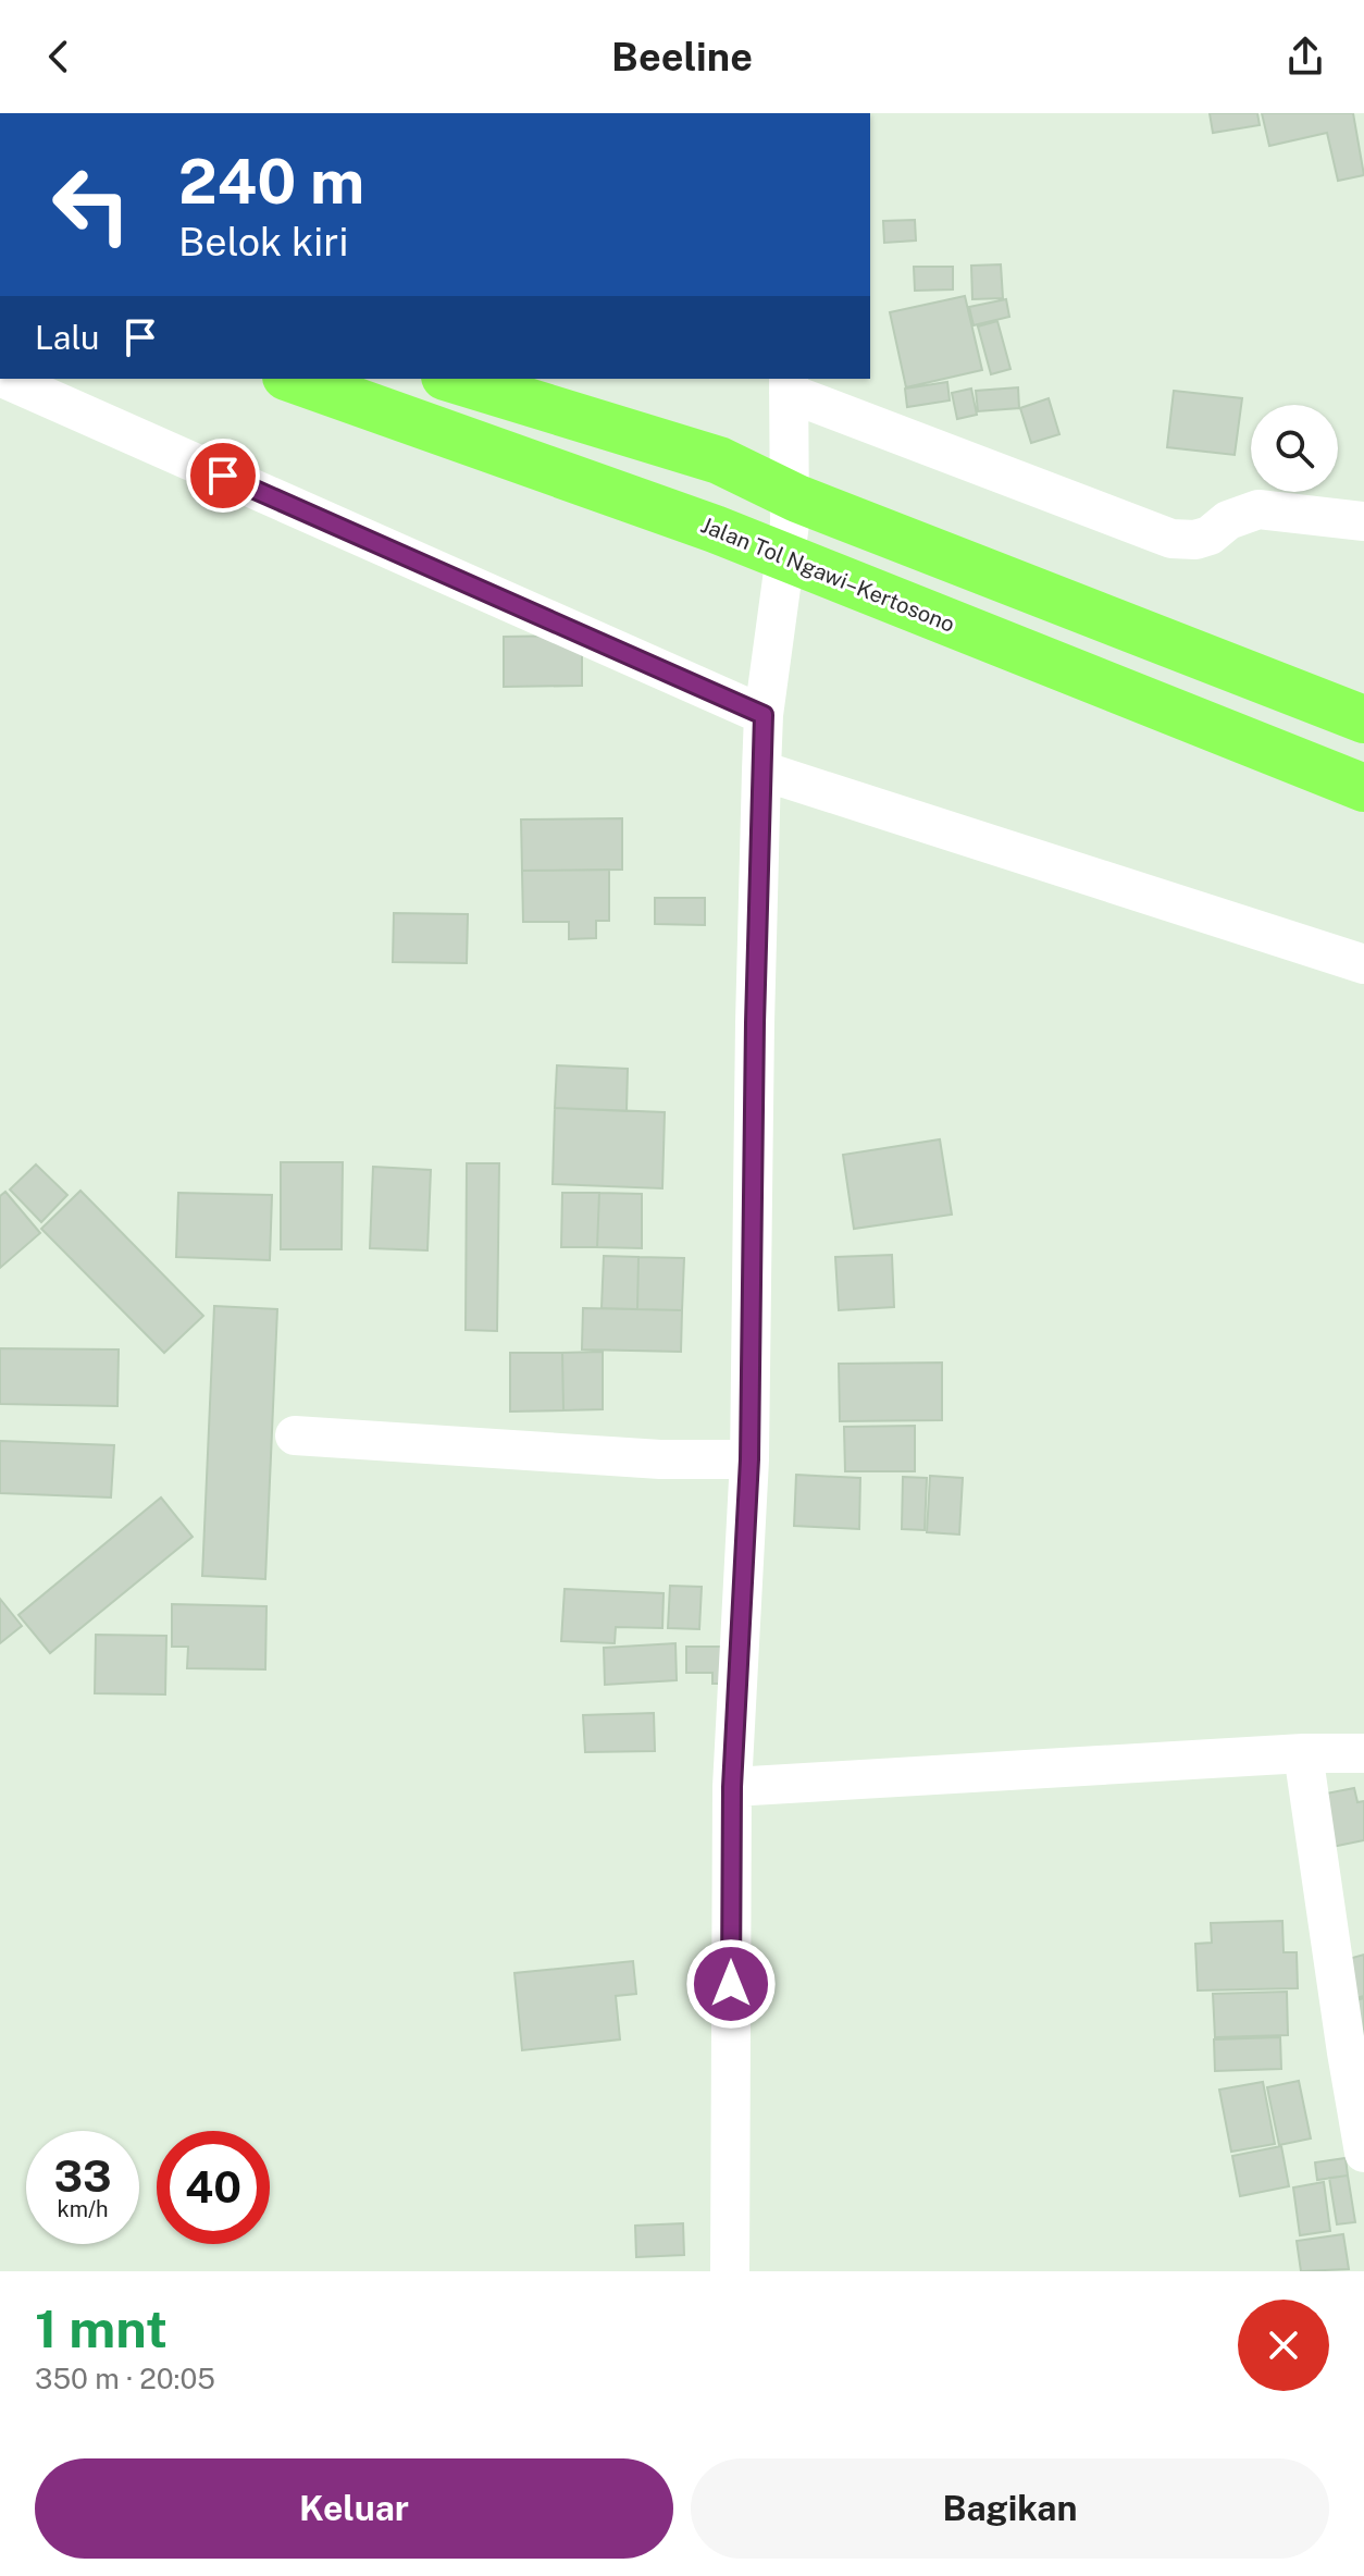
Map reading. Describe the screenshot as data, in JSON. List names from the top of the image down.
{
  "streets": {
    "highway": ["Jalan Tol Ngawi–Kertosono"]
  },
  "page": {
    "header": "Beeline",
    "turn": ["240 m", "Belok kiri"],
    "then": "Lalu",
    "speed": "33 km/h",
    "limit": "40",
    "heading": ["1 mnt", "350 m · 20:05"],
    "buttons": ["Keluar", "Bagikan"]
  }
}
